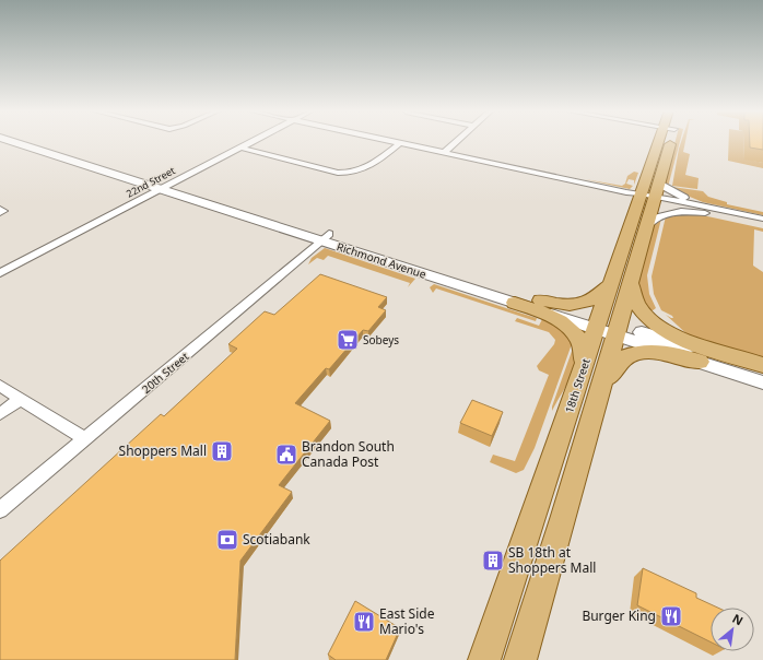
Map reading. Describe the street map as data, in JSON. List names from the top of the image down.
{
  "streets": {
    "main road": ["Richmond Avenue", "18th Street"],
    "street": ["22nd Street", "20th Street"]
  },
  "crossings": [
    ["22nd Street", "Richmond Avenue"],
    ["Richmond Avenue", "20th Street"],
    ["Richmond Avenue", "18th Street"]
  ],
  "places": {
    "supermarket": ["Sobeys"],
    "building": ["Shoppers Mall", "SB 18th at Shoppers Mall"],
    "public building": ["Brandon South Canada Post"],
    "bank": ["Scotiabank"],
    "restaurant": ["Burger King", "East Side Mario's"]
  },
  "north": "top right"
}
